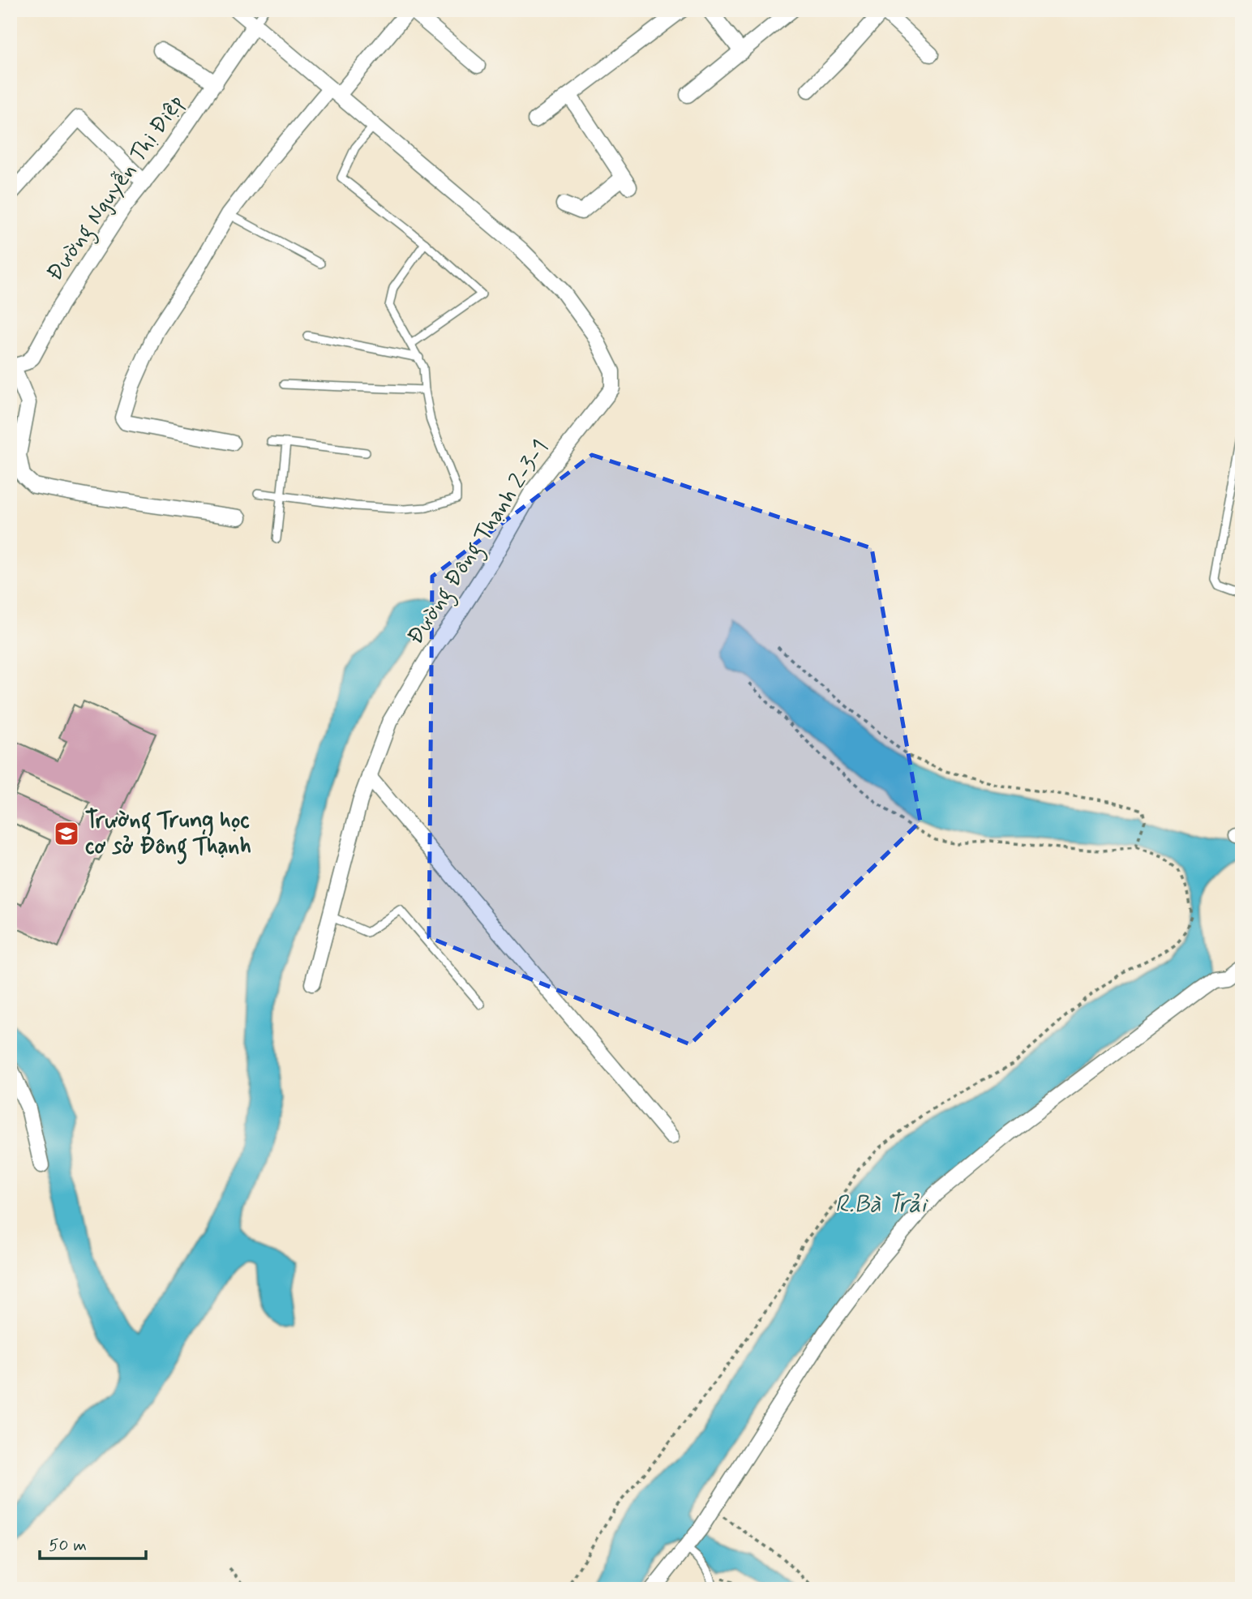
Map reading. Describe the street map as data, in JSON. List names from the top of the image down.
{
  "streets": {
    "street": ["Đường Nguyễn Thị Điệp", "Đường Đông Thạnh 2-3-1"]
  },
  "crossings": [
    ["Đường Nguyễn Thị Điệp", "Đường Đông Thạnh 2-3-1"]
  ],
  "water": ["R.Bà Trải"],
  "places": {
    "school or university": ["Trường Trung học cơ sở Đông Thạnh"]
  },
  "scale_bar": "50 m"
}
